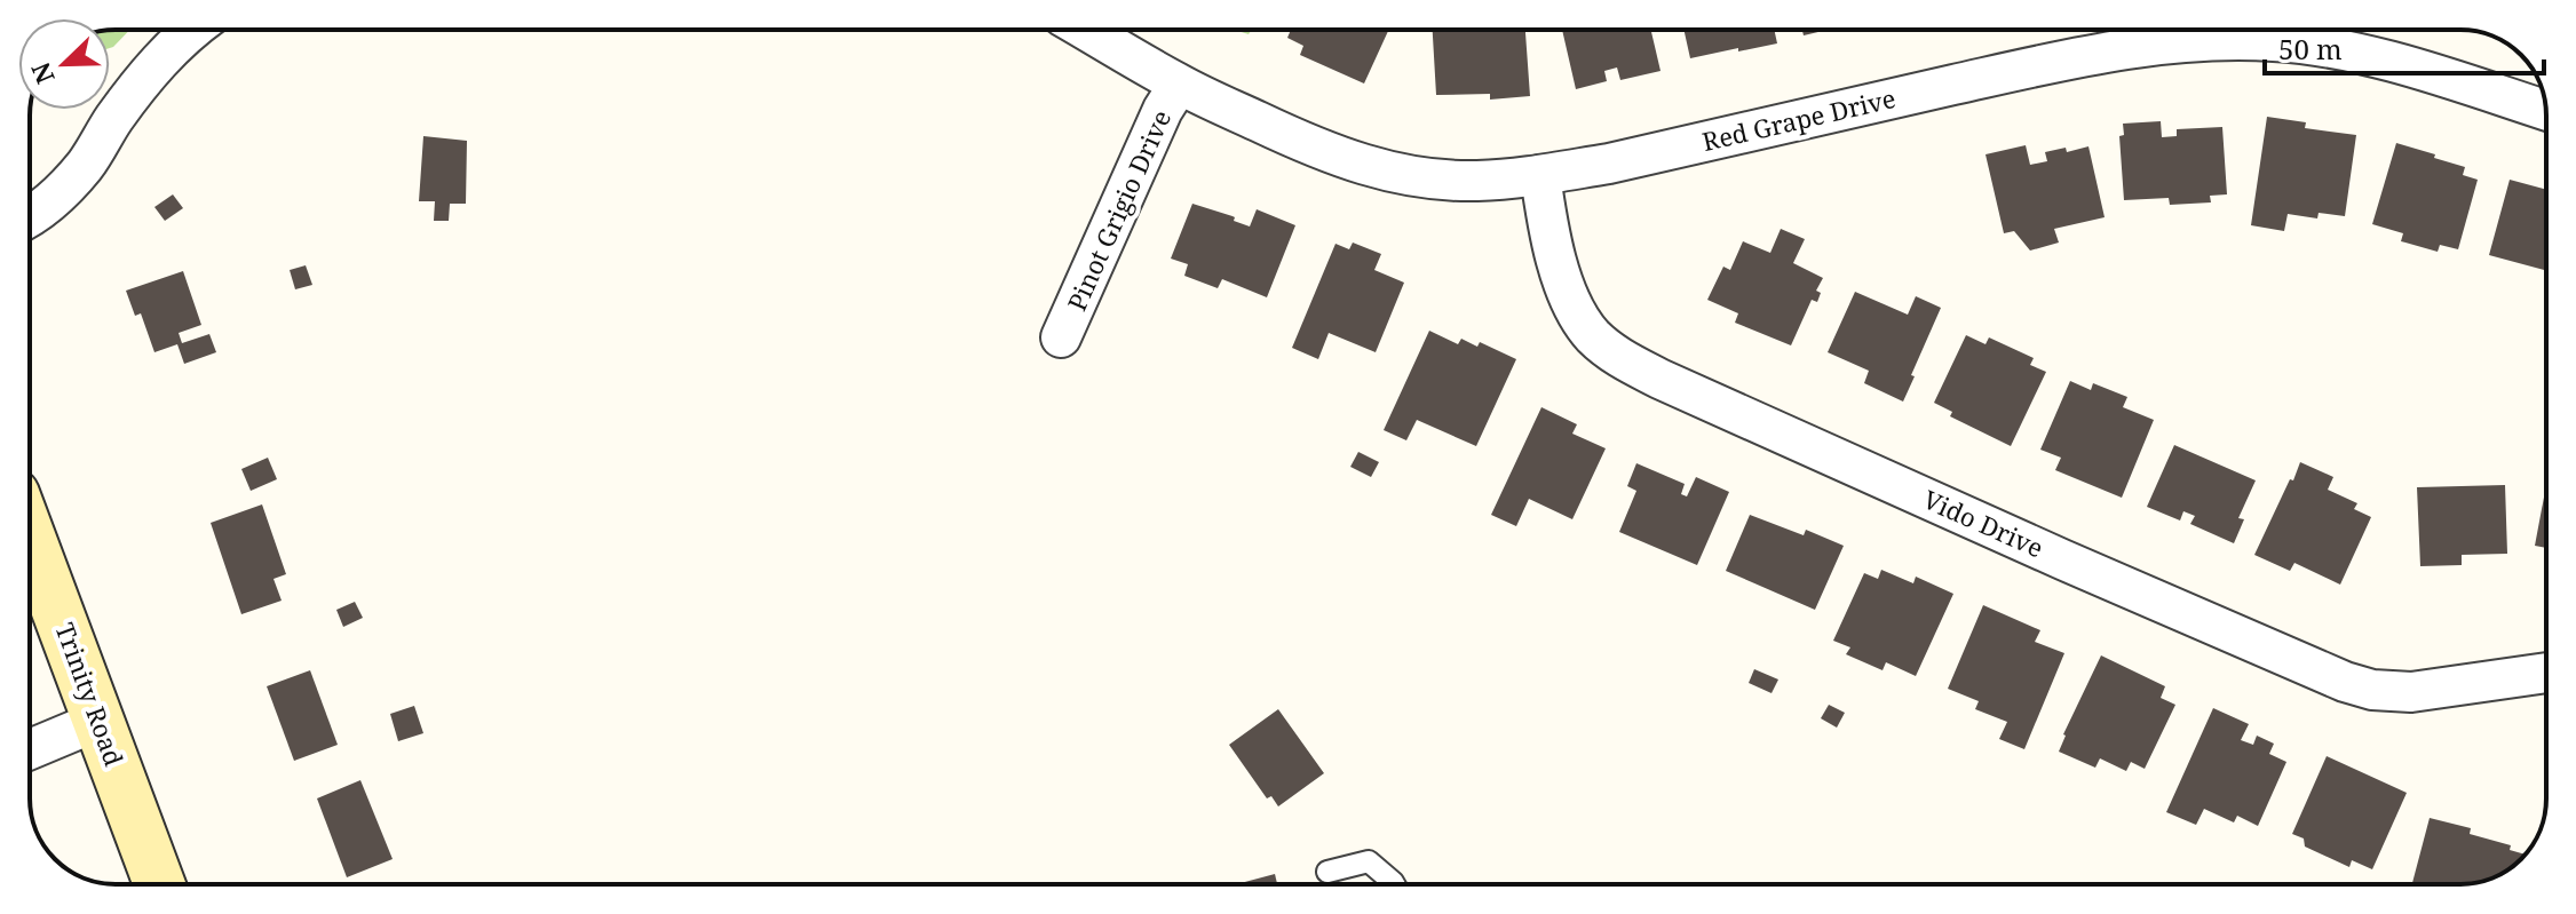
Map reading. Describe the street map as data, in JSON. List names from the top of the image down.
{
  "streets": {
    "main road": ["Trinity Road"],
    "street": ["Red Grape Drive", "Pinot Grigio Drive", "Vido Drive"]
  },
  "crossings": [
    ["Red Grape Drive", "Pinot Grigio Drive"],
    ["Red Grape Drive", "Vido Drive"]
  ],
  "scale_bar": "50 m",
  "north": "bottom left"
}
